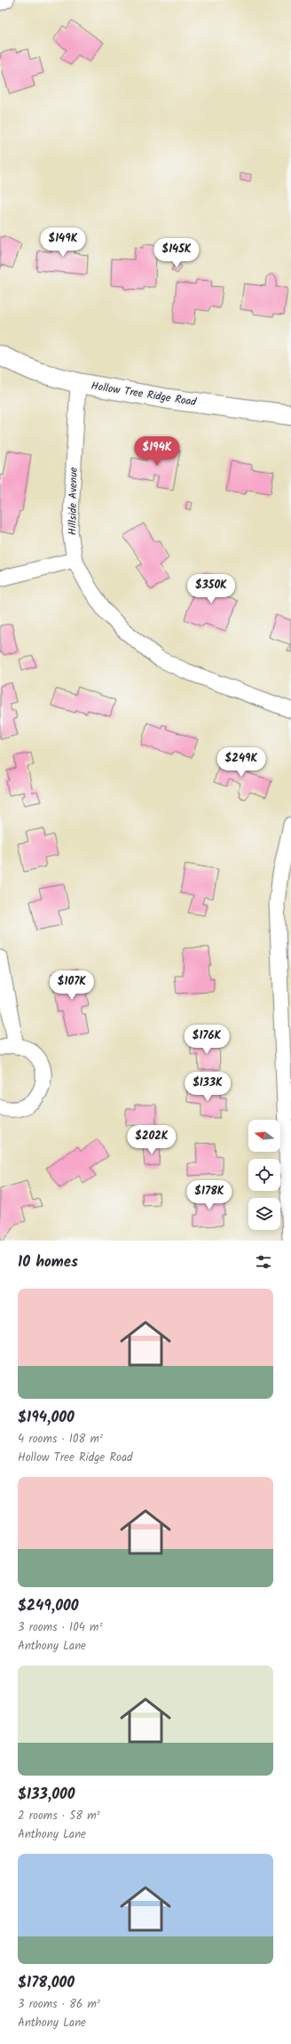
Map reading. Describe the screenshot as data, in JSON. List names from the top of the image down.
{
  "streets": {
    "main road": ["Hollow Tree Ridge Road"],
    "street": ["Hillside Avenue"]
  },
  "crossings": [
    ["Hollow Tree Ridge Road", "Hillside Avenue"]
  ],
  "north": "left",
  "page": {
    "price": [
      "$149K",
      "$145K",
      "$194K",
      "$350K",
      "$249K",
      "$107K",
      "$176K",
      "$133K",
      "$202K",
      "$178K"
    ],
    "heading": "10 homes",
    "list": [
      {
        "name": "$194,000",
        "note": "4 rooms · 108 m² · Hollow Tree Ridge Road"
      },
      {
        "name": "$249,000",
        "note": "3 rooms · 104 m² · Anthony Lane"
      },
      {
        "name": "$133,000",
        "note": "2 rooms · 58 m² · Anthony Lane"
      },
      {
        "name": "$178,000",
        "note": "3 rooms · 86 m² · Anthony Lane"
      }
    ]
  }
}
